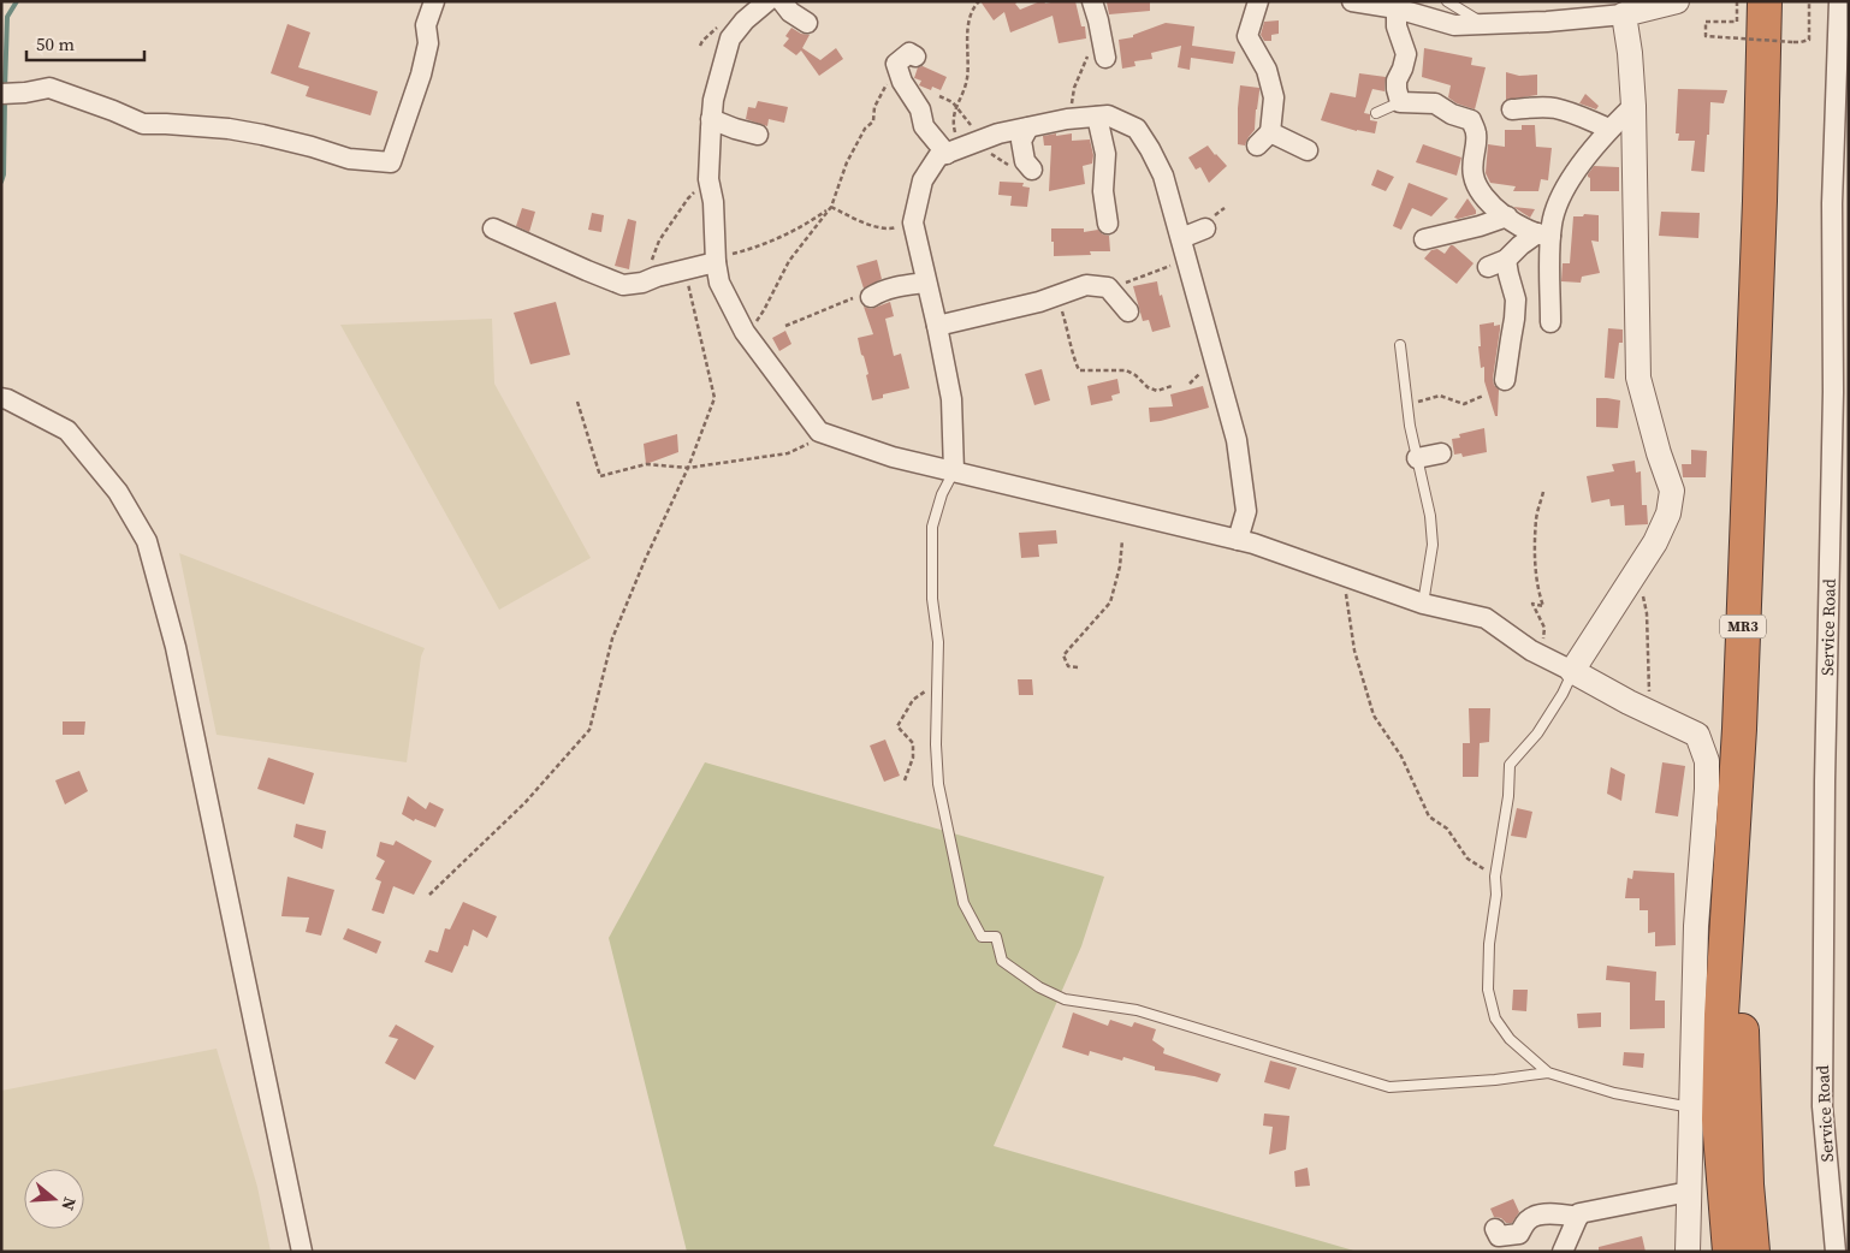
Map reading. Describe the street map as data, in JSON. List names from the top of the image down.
{
  "streets": {
    "highway": ["MR3"],
    "street": ["Service Road"]
  },
  "scale_bar": "50 m",
  "north": "right"
}
